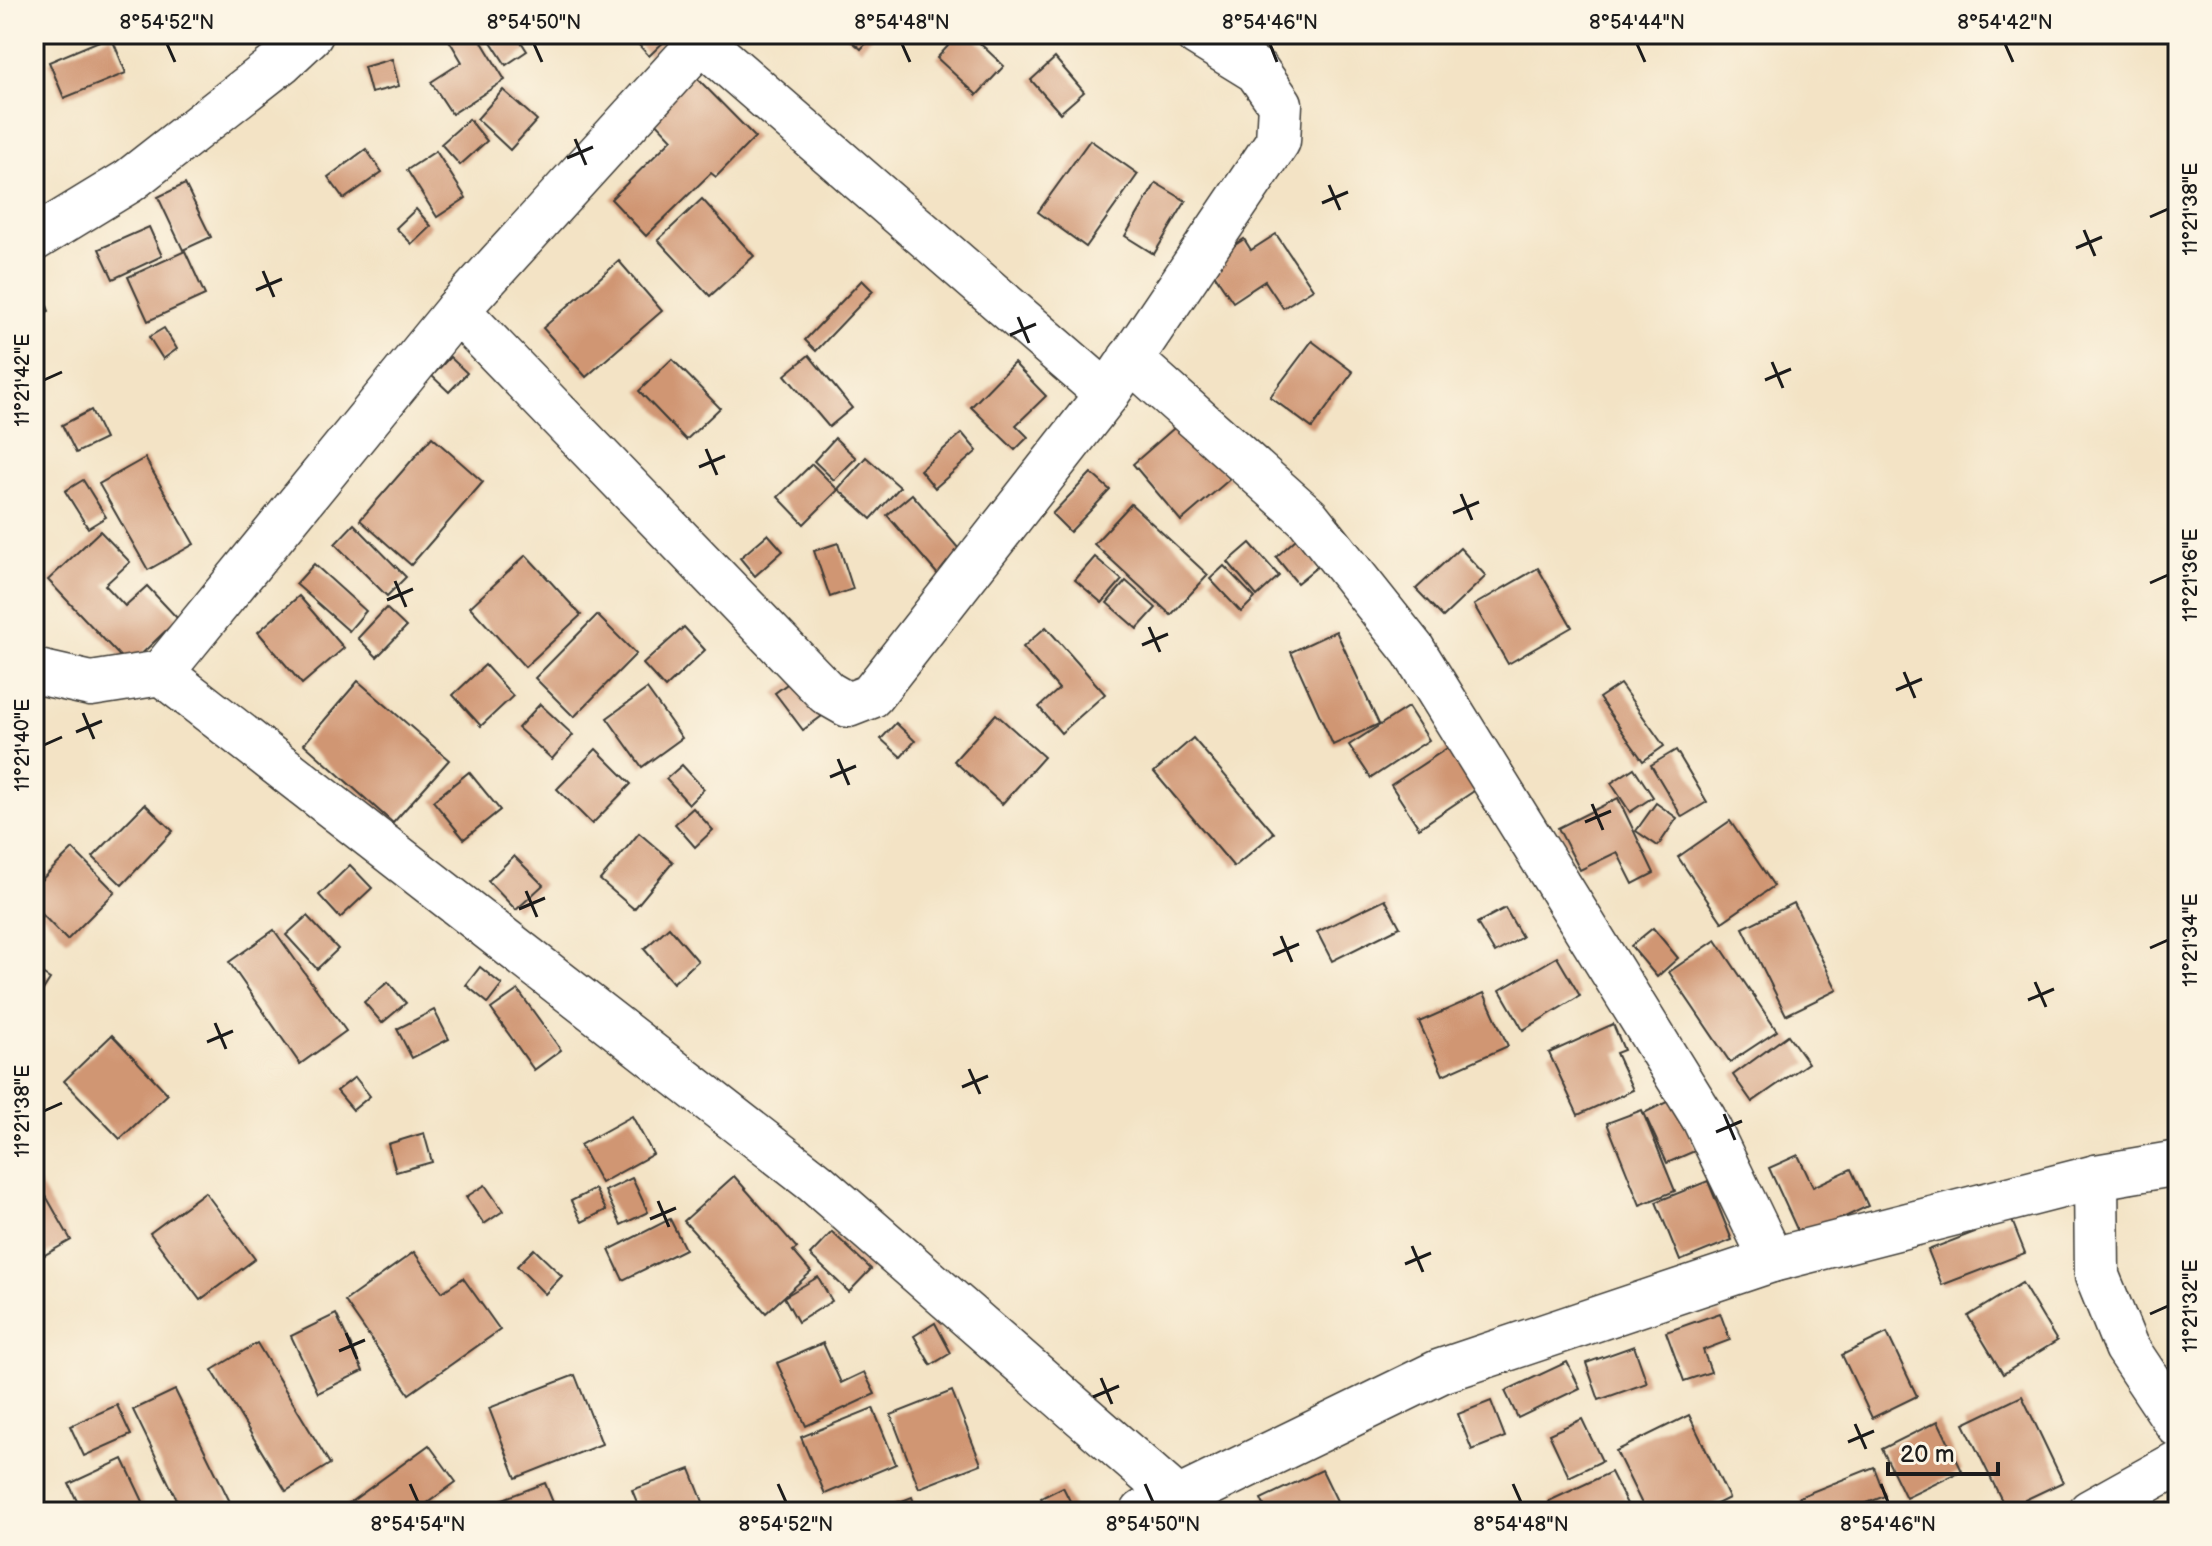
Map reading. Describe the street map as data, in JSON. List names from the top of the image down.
{
  "scale_bar": "20 m",
  "coordinates": [
    "8°54'52\"N",
    "8°54'50\"N",
    "8°54'48\"N",
    "8°54'46\"N",
    "8°54'44\"N",
    "8°54'42\"N",
    "11°21'38\"E",
    "11°21'42\"E",
    "11°21'36\"E",
    "11°21'40\"E",
    "11°21'34\"E",
    "11°21'32\"E",
    "8°54'54\"N"
  ]
}
